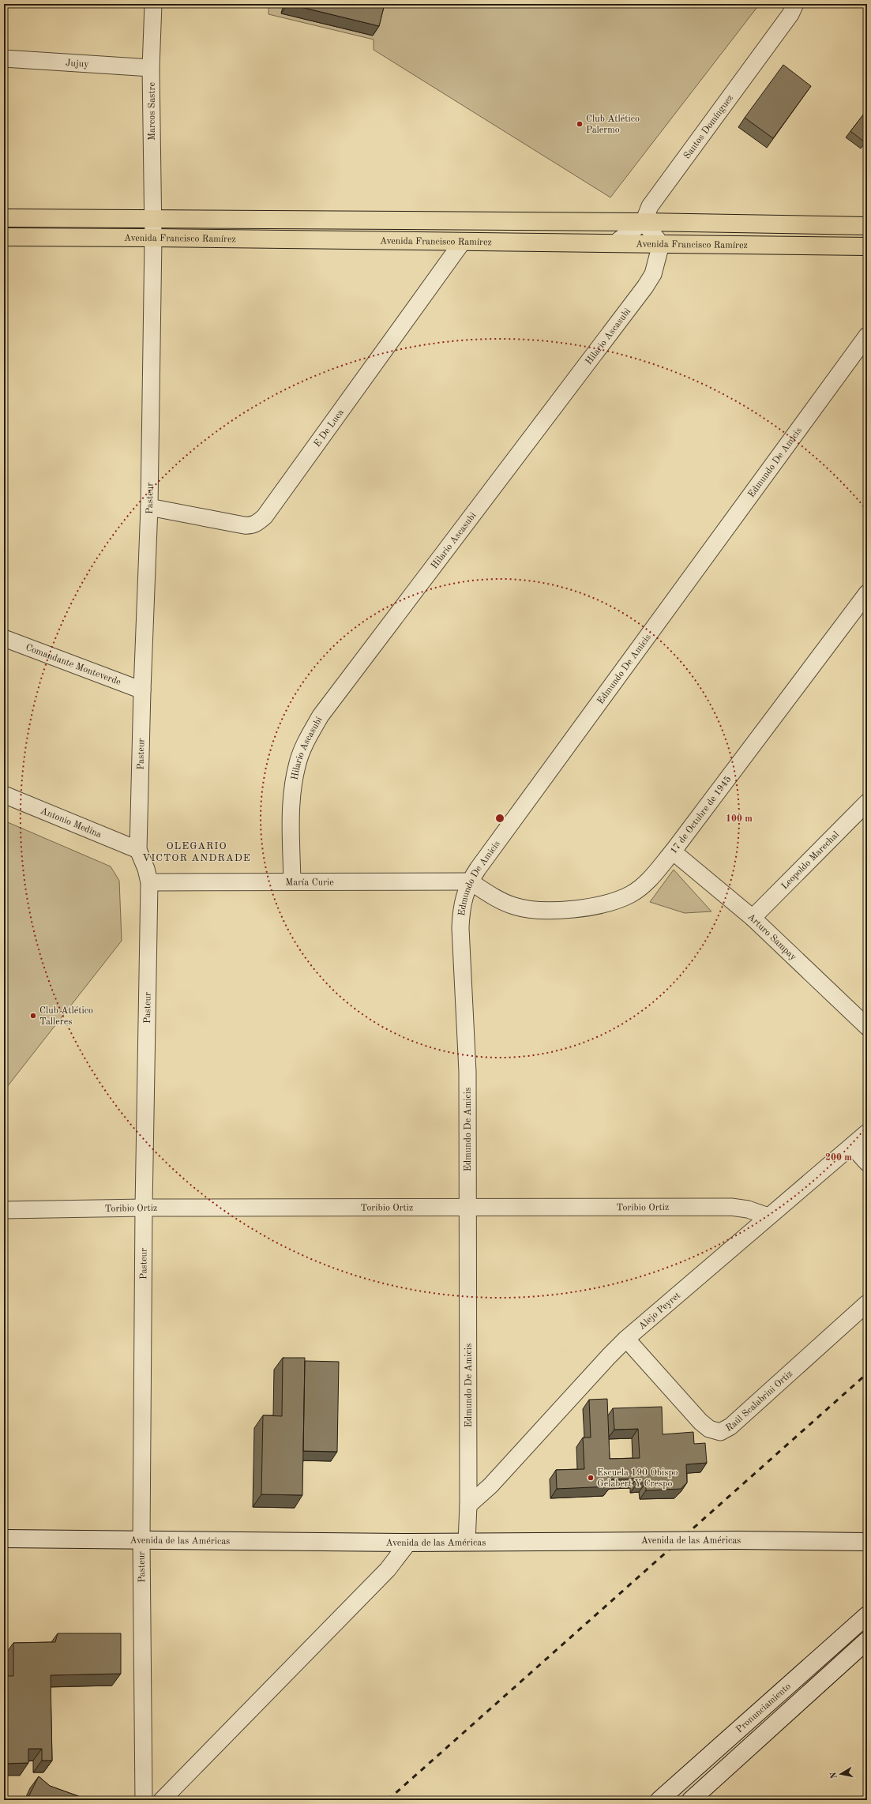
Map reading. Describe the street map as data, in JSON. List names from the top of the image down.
{
  "streets": {
    "main road": ["Avenida Francisco Ramírez", "Avenida de las Américas", "Pronunciamiento"],
    "street": [
      "Jujuy",
      "Marcos Sastre",
      "Santos Domínguez",
      "Hilario Ascasubi",
      "E De Luca",
      "Edmundo De Amicis",
      "Pasteur",
      "Comandante Monteverde",
      "17 de Octubre de 1945",
      "Antonio Medina",
      "Leopoldo Marechal",
      "María Curie",
      "Arturo Sampay",
      "Toribio Ortiz",
      "Alejo Peyret",
      "Raúl Scalabrini Ortiz"
    ]
  },
  "crossings": [
    ["Jujuy", "Marcos Sastre"],
    ["Marcos Sastre", "Avenida Francisco Ramírez"],
    ["Marcos Sastre", "Pasteur"],
    ["Santos Domínguez", "Avenida Francisco Ramírez"],
    ["Avenida Francisco Ramírez", "Hilario Ascasubi"],
    ["Avenida Francisco Ramírez", "E De Luca"],
    ["Avenida Francisco Ramírez", "Pasteur"],
    ["Hilario Ascasubi", "María Curie"],
    ["E De Luca", "Pasteur"],
    ["Edmundo De Amicis", "17 de Octubre de 1945"],
    ["Edmundo De Amicis", "María Curie"],
    ["Edmundo De Amicis", "Toribio Ortiz"],
    ["Edmundo De Amicis", "Alejo Peyret"],
    ["Edmundo De Amicis", "Avenida de las Américas"],
    ["Pasteur", "Comandante Monteverde"],
    ["Pasteur", "Antonio Medina"],
    ["Pasteur", "María Curie"],
    ["Pasteur", "Toribio Ortiz"],
    ["Pasteur", "Avenida de las Américas"],
    ["17 de Octubre de 1945", "María Curie"],
    ["17 de Octubre de 1945", "Arturo Sampay"],
    ["Leopoldo Marechal", "Arturo Sampay"],
    ["Toribio Ortiz", "Alejo Peyret"],
    ["Alejo Peyret", "Raúl Scalabrini Ortiz"]
  ],
  "districts": ["OLEGARIO VICTOR ANDRADE"],
  "places": ["Club Atlético Palermo", "Club Atlético Talleres", "Escuela 190 Obispo Gelabert Y Crespo"],
  "north": "left",
  "rings": ["100 m", "200 m"]
}
